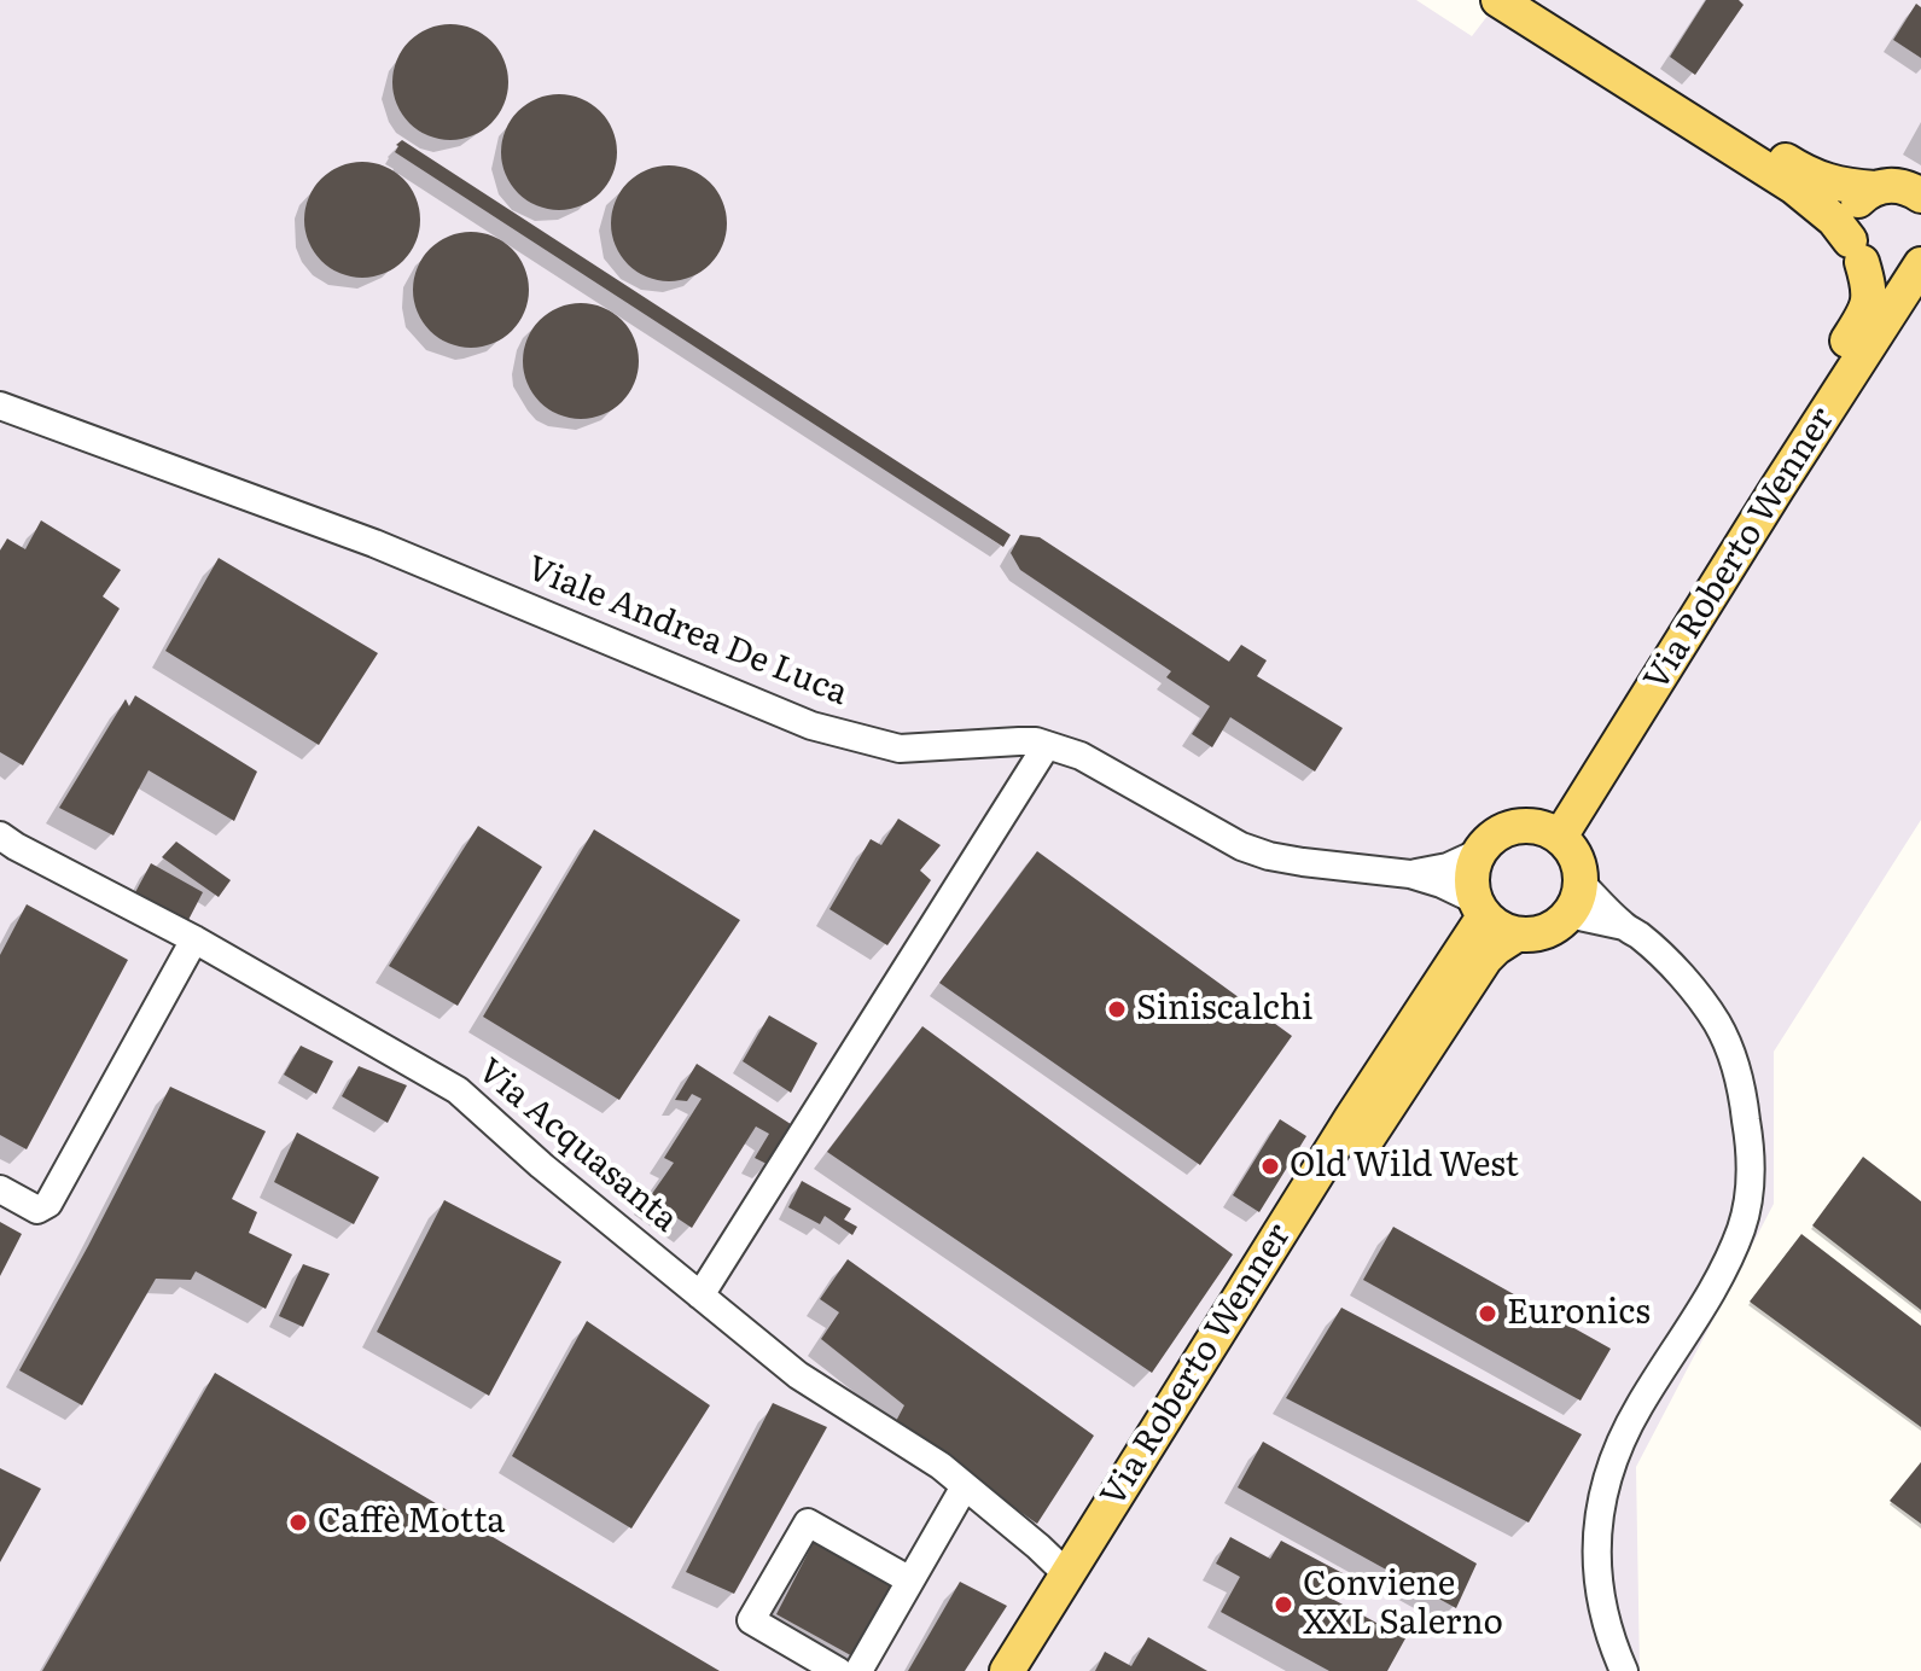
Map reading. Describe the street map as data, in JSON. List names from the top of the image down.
{
  "streets": {
    "main road": ["Via Roberto Wenner"],
    "street": ["Viale Andrea De Luca", "Via Acquasanta"]
  },
  "crossings": [
    ["Via Roberto Wenner", "Via Acquasanta"]
  ],
  "places": [
    "Siniscalchi",
    "Old Wild West",
    "Euronics",
    "Caffè Motta",
    "Conviene XXL Salerno"
  ]
}
